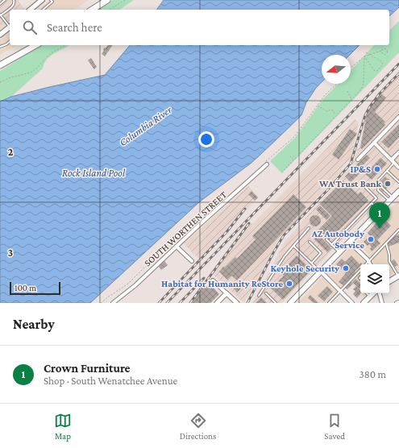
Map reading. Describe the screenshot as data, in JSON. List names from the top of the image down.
{
  "streets": {
    "street": ["SOUTH WORTHEN STREET"]
  },
  "water": ["Columbia River", "Rock Island Pool"],
  "places": [
    "IP&S",
    "WA Trust Bank",
    "AZ Autobody Service",
    "Keyhole Security",
    "Habitat for Humanity ReStore"
  ],
  "scale_bar": "100 m",
  "north": "left",
  "page": {
    "search": "Search here",
    "pins": "1",
    "scale": "100 m",
    "heading": "Nearby",
    "list": [
      {
        "mark": "1",
        "name": "Crown Furniture",
        "note": "Shop · South Wenatchee Avenue",
        "value": "380 m"
      }
    ],
    "nav": ["Map", "Directions", "Saved"]
  },
  "grid": {
    "rows": ["2", "3"]
  }
}
